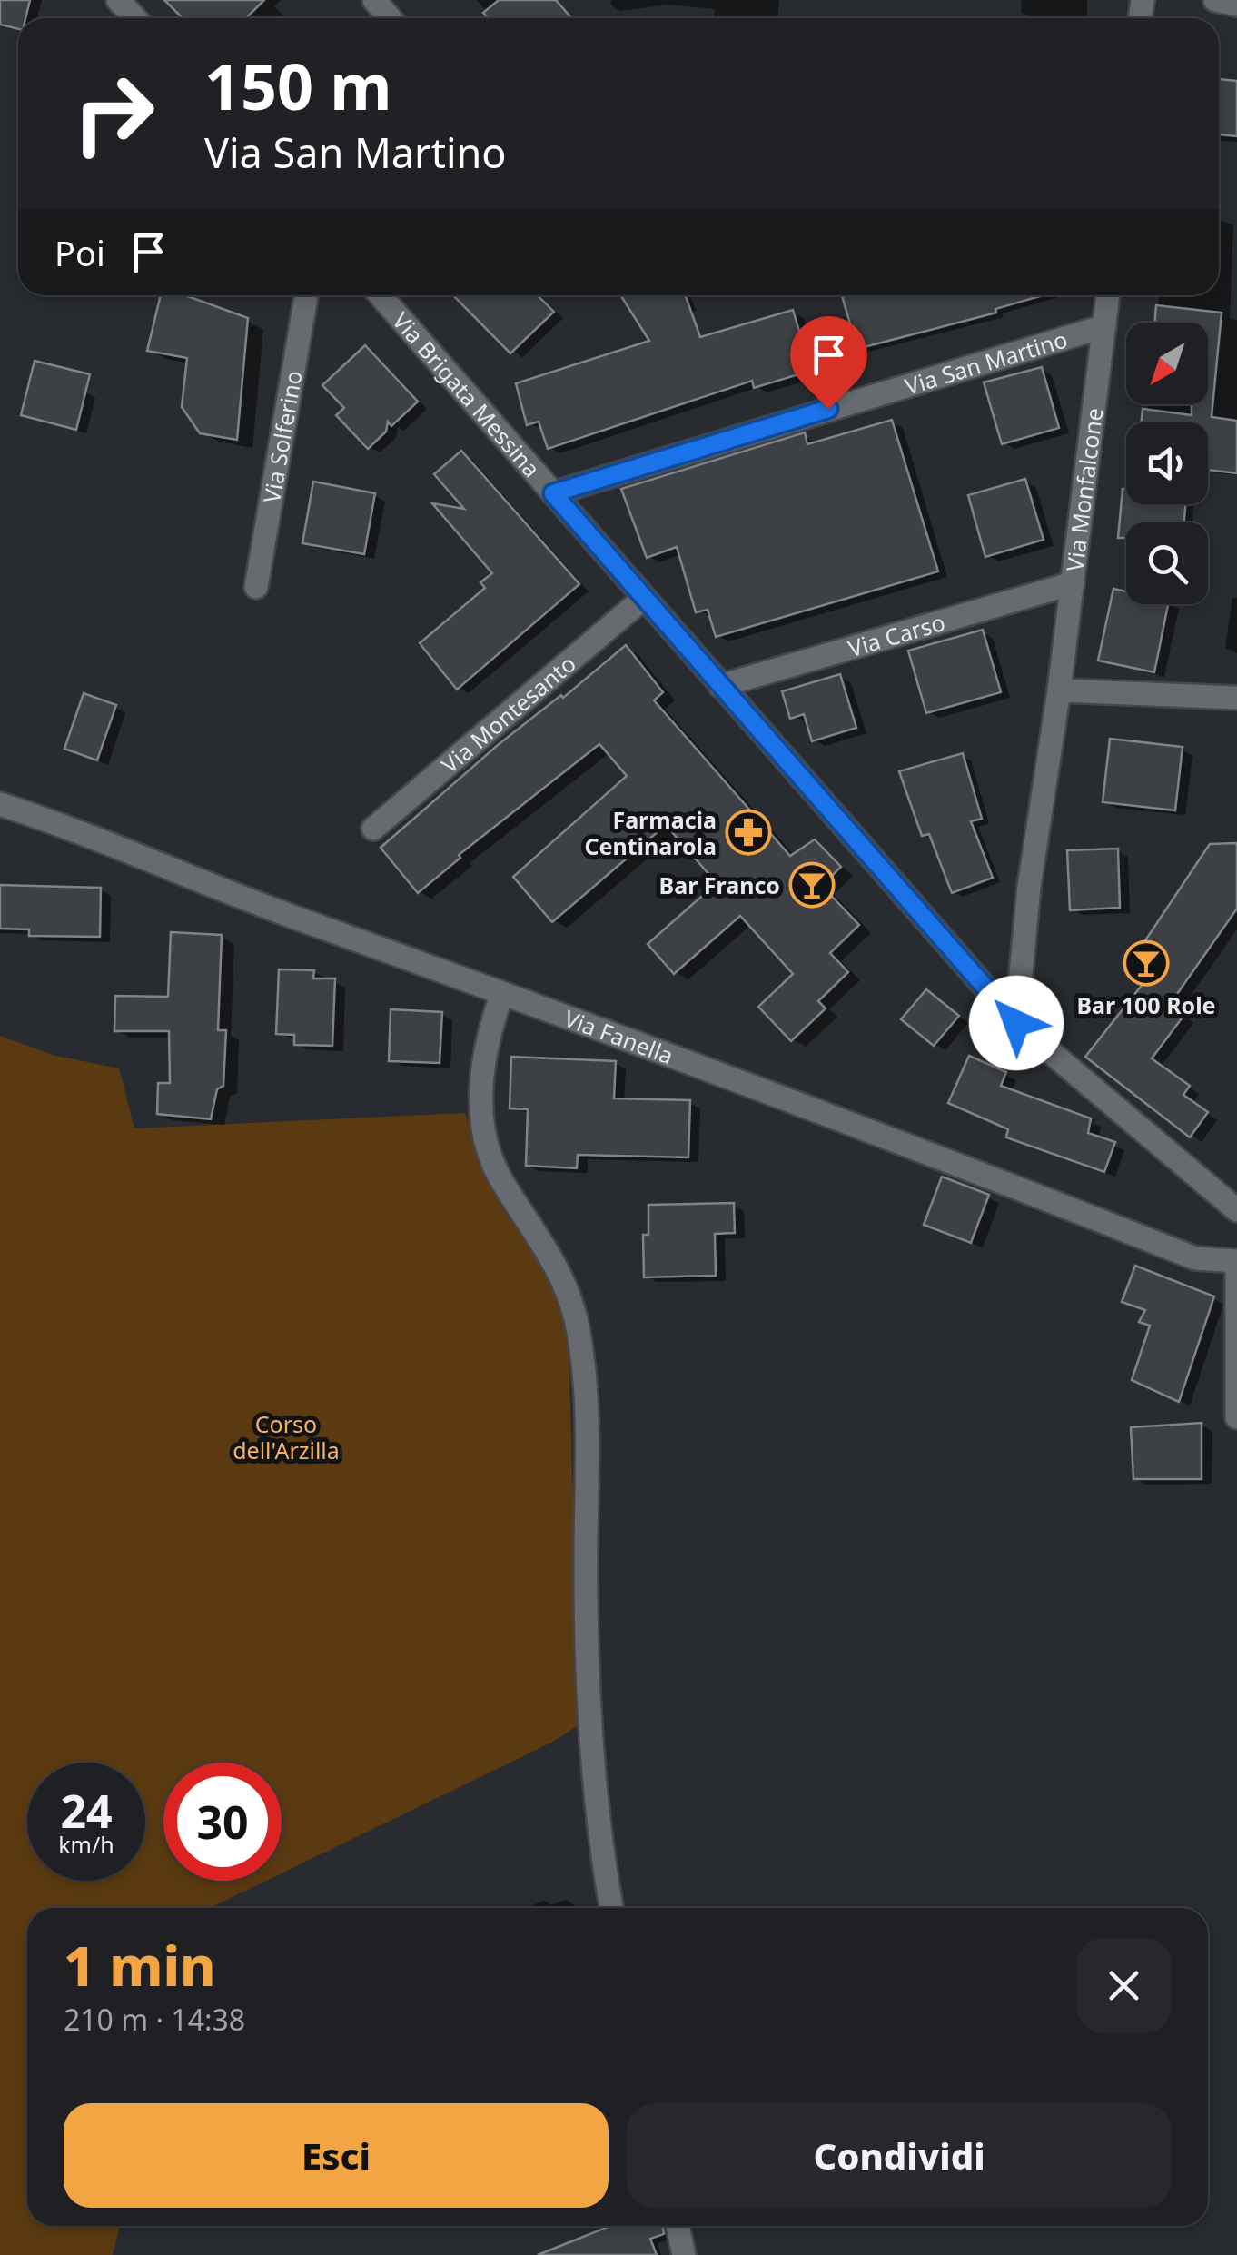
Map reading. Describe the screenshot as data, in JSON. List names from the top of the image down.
{
  "streets": {
    "street": [
      "Via San Martino",
      "Via Brigata Messina",
      "Via Solferino",
      "Via Monfalcone",
      "Via Carso",
      "Via Montesanto",
      "Via Fanella"
    ]
  },
  "crossings": [
    ["Via San Martino", "Via Brigata Messina"],
    ["Via San Martino", "Via Monfalcone"],
    ["Via Brigata Messina", "Via Monfalcone"],
    ["Via Brigata Messina", "Via Carso"],
    ["Via Brigata Messina", "Via Montesanto"],
    ["Via Monfalcone", "Via Carso"]
  ],
  "parks": ["Corso dell'Arzilla"],
  "places": {
    "pharmacy": ["Farmacia Centinarola"],
    "bar": ["Bar Franco", "Bar 100 Role"]
  },
  "north": "bottom left",
  "page": {
    "turn": ["150 m", "Via San Martino"],
    "then": "Poi",
    "speed": "24 km/h",
    "limit": "30",
    "heading": ["1 min", "210 m · 14:38"],
    "buttons": ["Esci", "Condividi"]
  }
}
